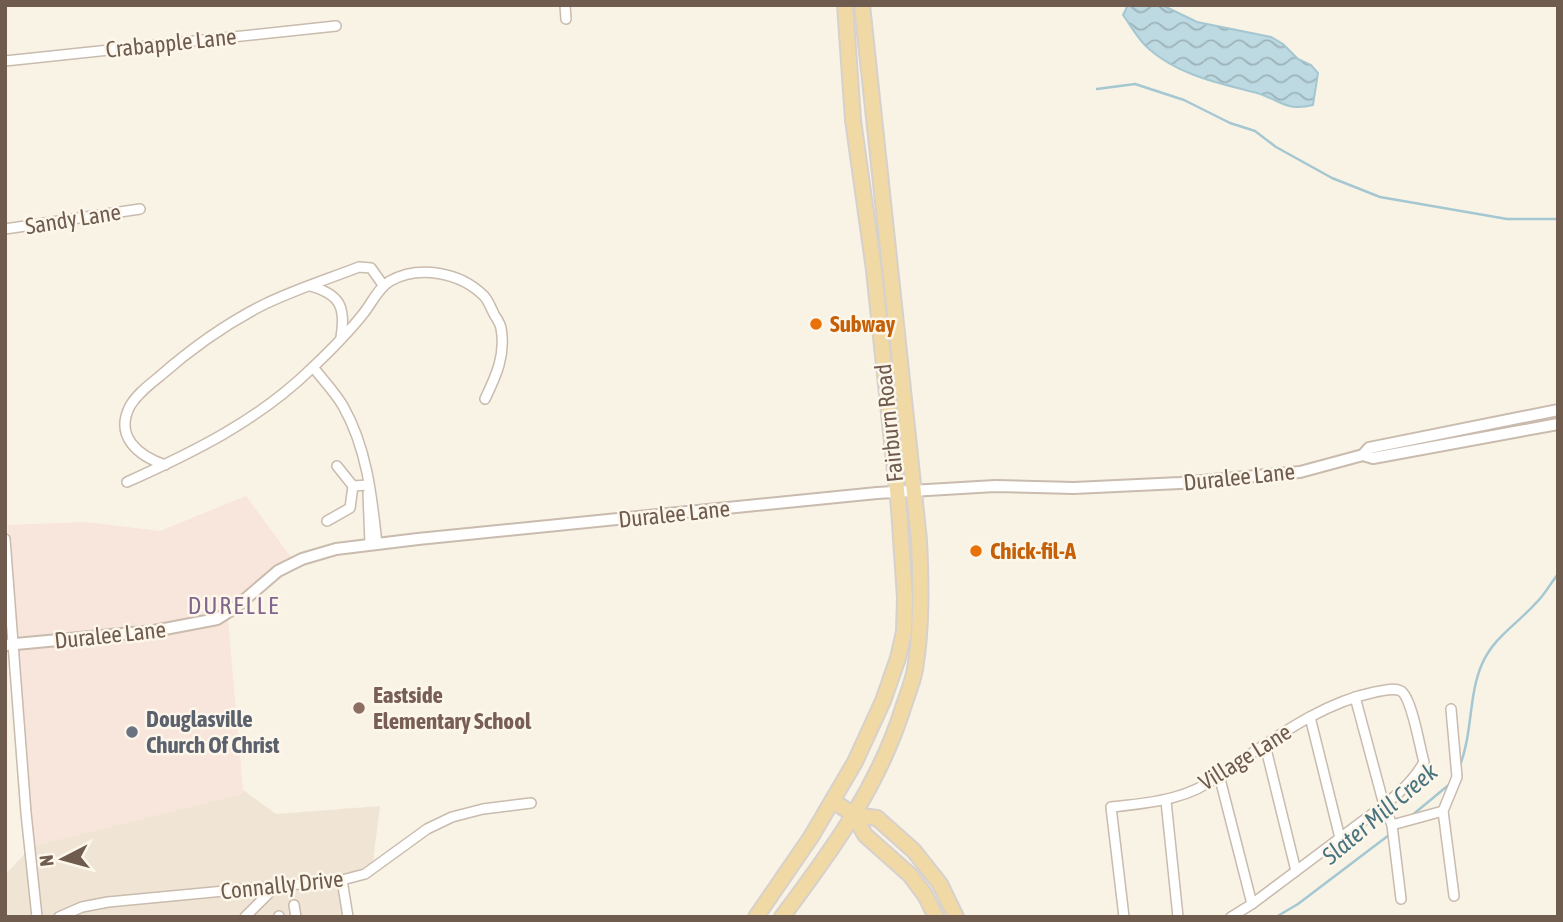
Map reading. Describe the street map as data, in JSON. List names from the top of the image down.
{
  "streets": {
    "main road": ["Fairburn Road"],
    "street": [
      "Crabapple Lane",
      "Sandy Lane",
      "Duralee Lane",
      "Village Lane",
      "Connally Drive"
    ]
  },
  "crossings": [
    ["Fairburn Road", "Duralee Lane"]
  ],
  "districts": ["DURELLE"],
  "water": ["Slater Mill Creek"],
  "places": [
    "Subway",
    "Chick-fil-A",
    "Eastside Elementary School",
    "Douglasville Church Of Christ"
  ],
  "north": "left"
}
